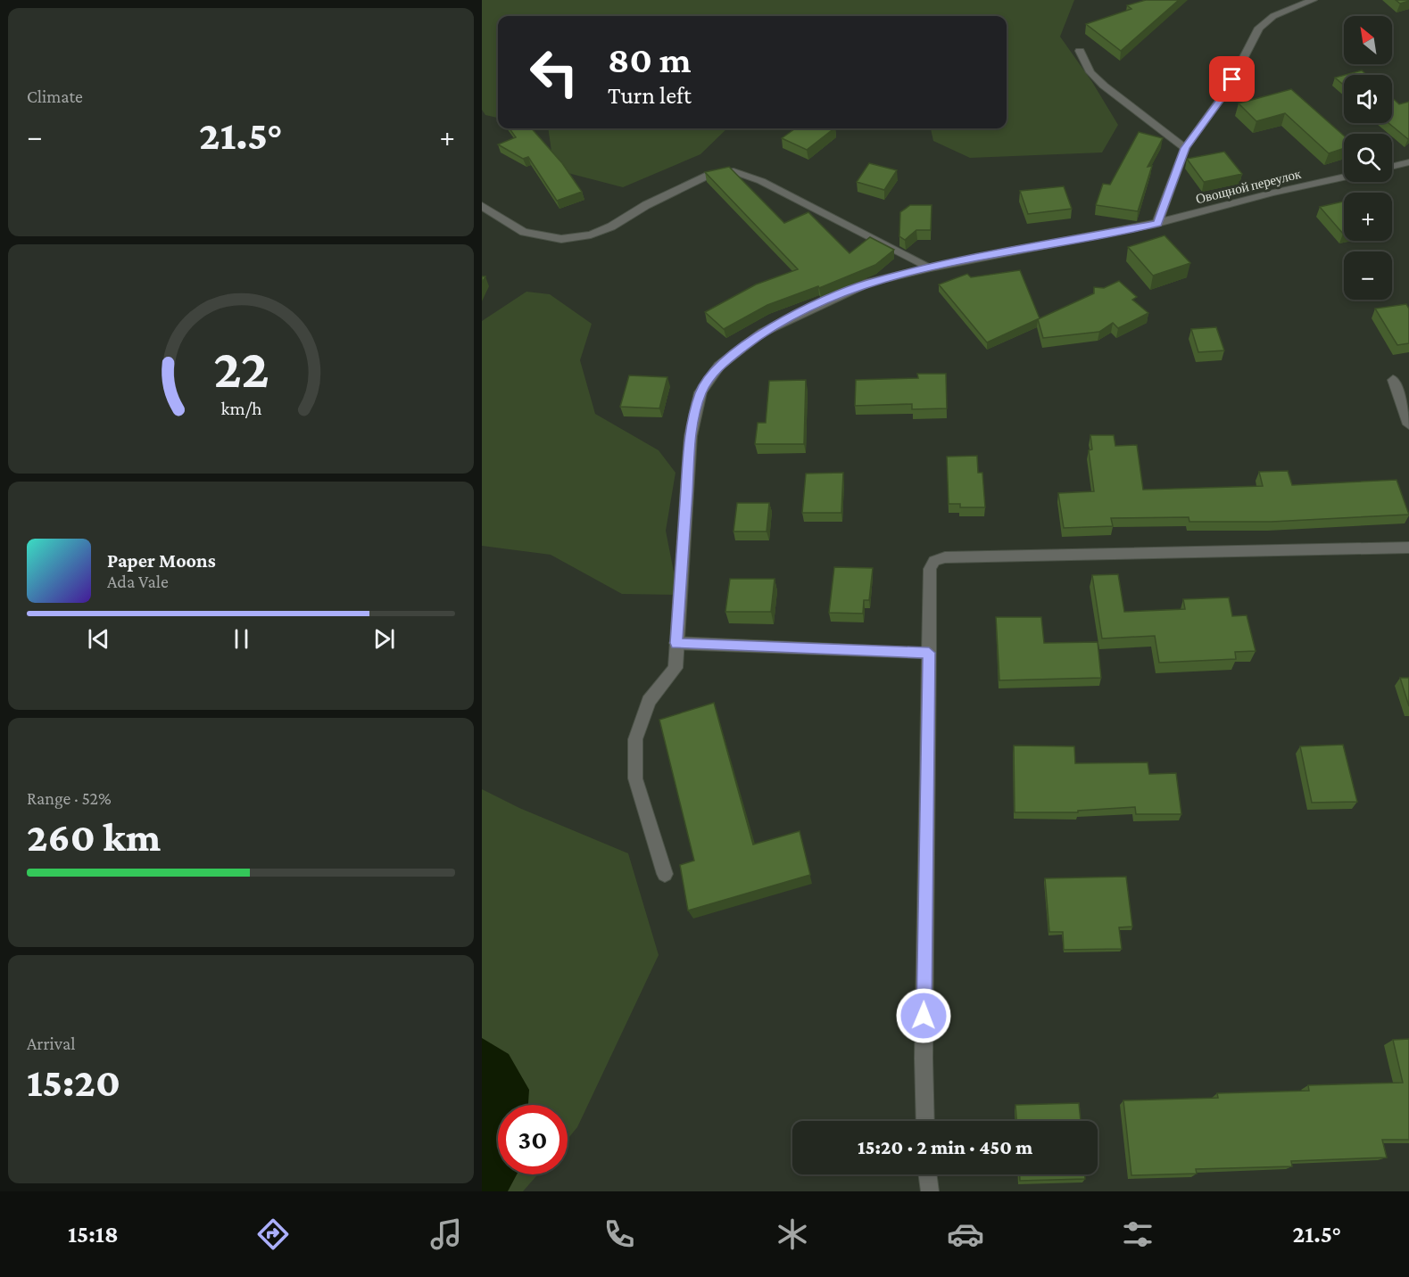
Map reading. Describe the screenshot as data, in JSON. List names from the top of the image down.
{
  "streets": {
    "street": ["Овощной переулок"]
  },
  "north": "top left",
  "page": {
    "tile": [
      "Climate",
      ["Range · 52%", "260 km"],
      ["Arrival", "15:20"]
    ],
    "map_buttons": ["+", "−"],
    "turn": ["80 m", "Turn left"],
    "heat": ["−", "21.5°", "+"],
    "song": ["Paper Moons", "Ada Vale"],
    "limit": "30",
    "trip": "15:20 · 2 min · 450 m",
    "tabs": ["15:18", "21.5°"],
    "gauge": ["22", "km/h"]
  }
}
